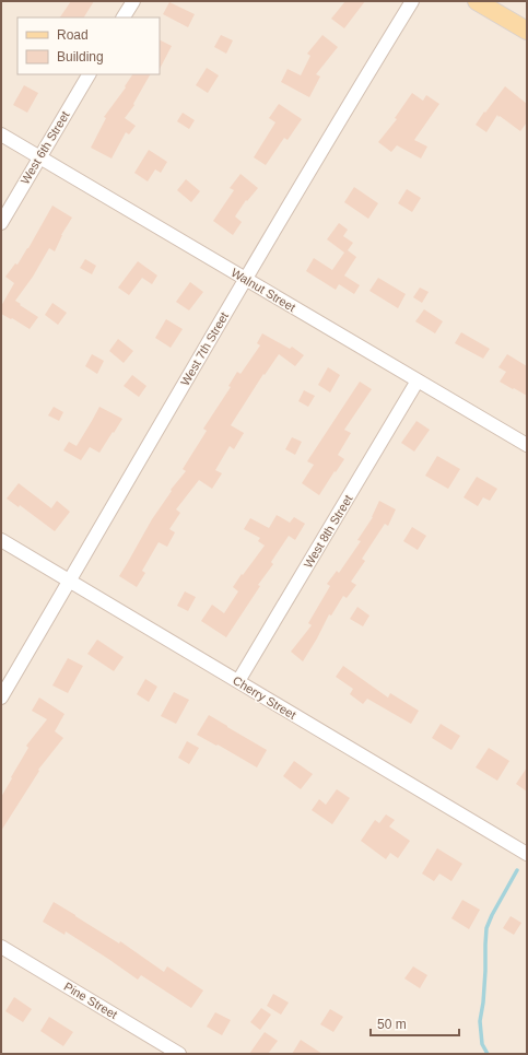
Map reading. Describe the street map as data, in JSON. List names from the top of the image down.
{
  "streets": {
    "street": [
      "West 6th Street",
      "Walnut Street",
      "West 7th Street",
      "West 8th Street",
      "Cherry Street",
      "Pine Street"
    ]
  },
  "crossings": [
    ["West 6th Street", "Walnut Street"],
    ["Walnut Street", "West 7th Street"],
    ["Walnut Street", "West 8th Street"],
    ["West 7th Street", "Cherry Street"],
    ["West 8th Street", "Cherry Street"]
  ],
  "legend": ["Road", "Building"],
  "scale_bar": "50 m"
}
